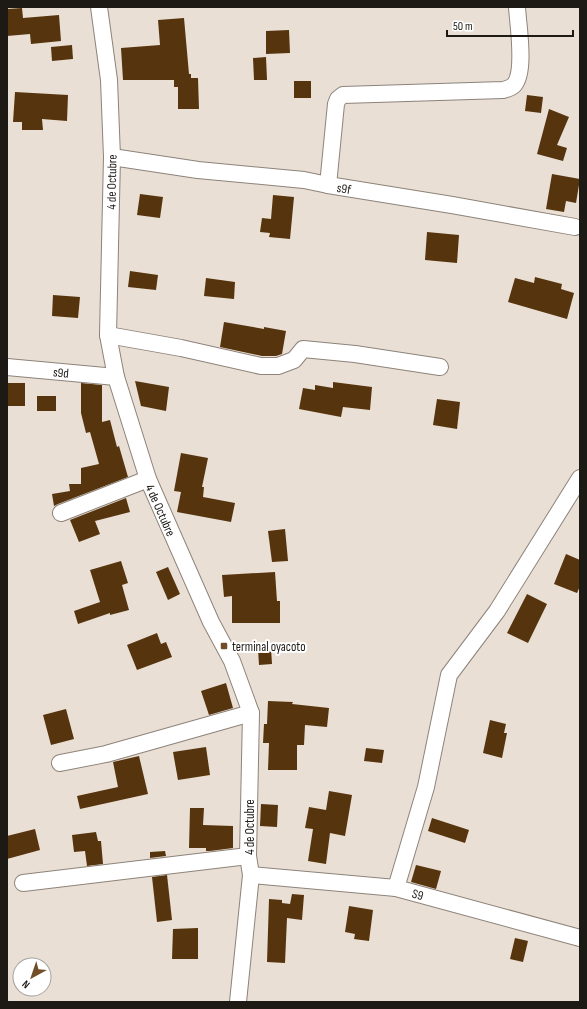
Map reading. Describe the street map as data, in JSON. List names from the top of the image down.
{
  "streets": {
    "street": [
      "4 de Octubre",
      "s9f",
      "s9d",
      "S9"
    ]
  },
  "crossings": [
    ["4 de Octubre", "s9f"],
    ["4 de Octubre", "s9d"],
    ["4 de Octubre", "S9"]
  ],
  "places": {
    "transit": ["terminal oyacoto"]
  },
  "scale_bar": "50 m",
  "north": "bottom left"
}
